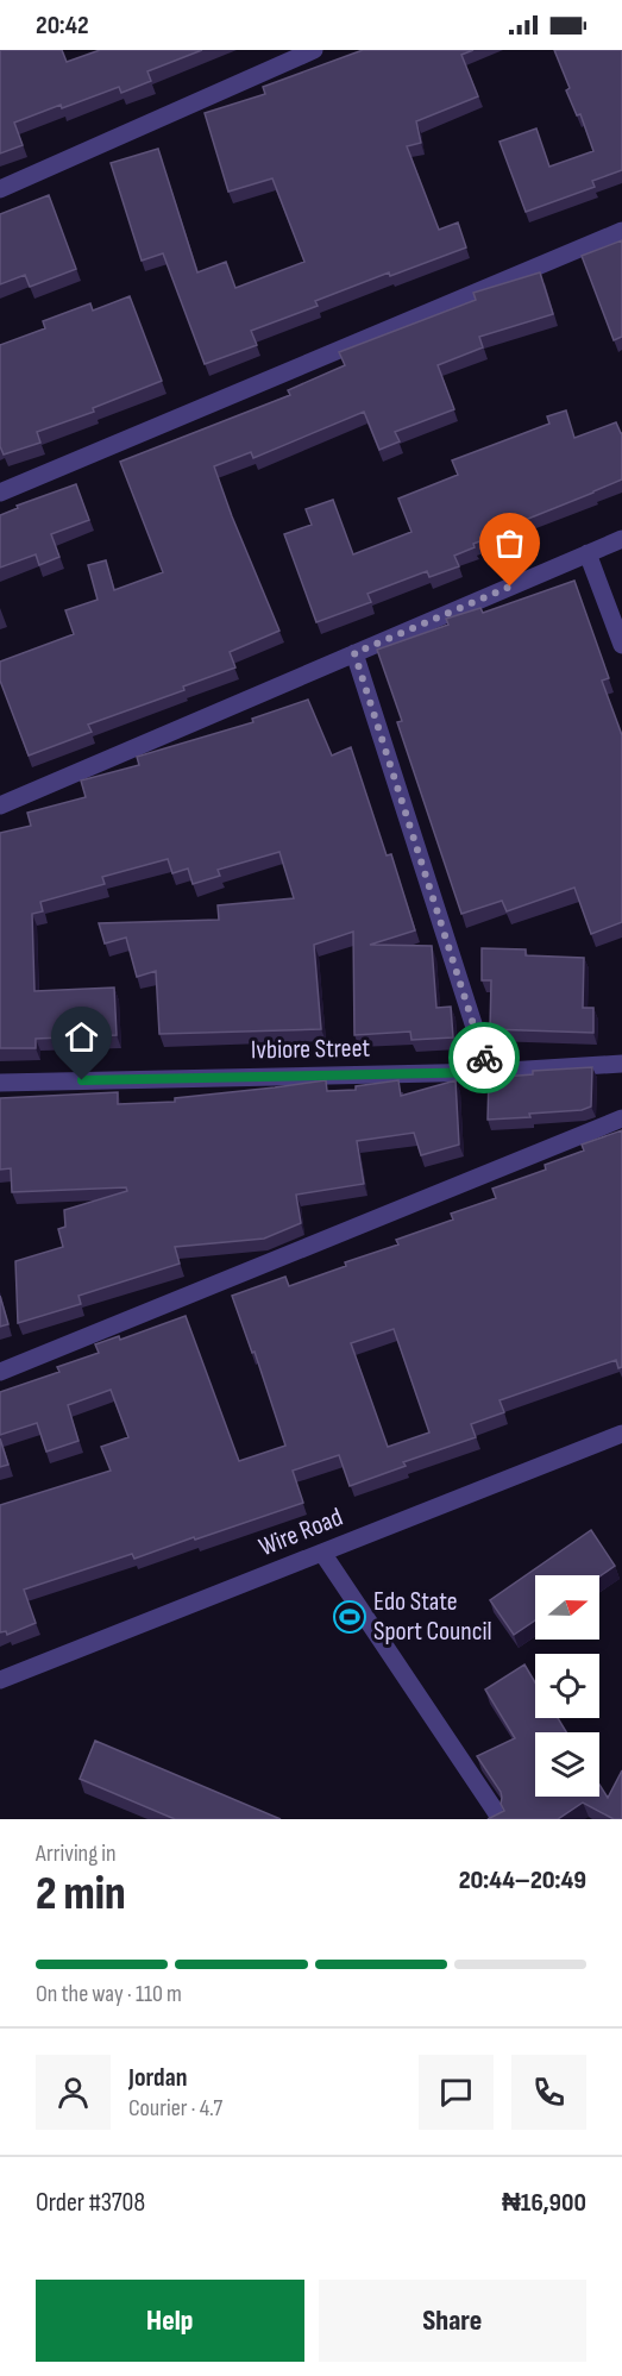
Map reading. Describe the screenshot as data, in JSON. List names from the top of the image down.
{
  "streets": {
    "street": ["Ivbiore Street", "Wire Road"]
  },
  "places": {
    "sports": ["Edo State Sport Council"]
  },
  "north": "right",
  "page": {
    "status": "20:42",
    "heading": ["2 min", "Arriving in", "20:44–20:49"],
    "panel": [
      "Jordan",
      "Courier · 4.7",
      "Order #3708",
      "₦16,900"
    ],
    "bar": "On the way · 110 m",
    "buttons": ["Help", "Share"]
  }
}
